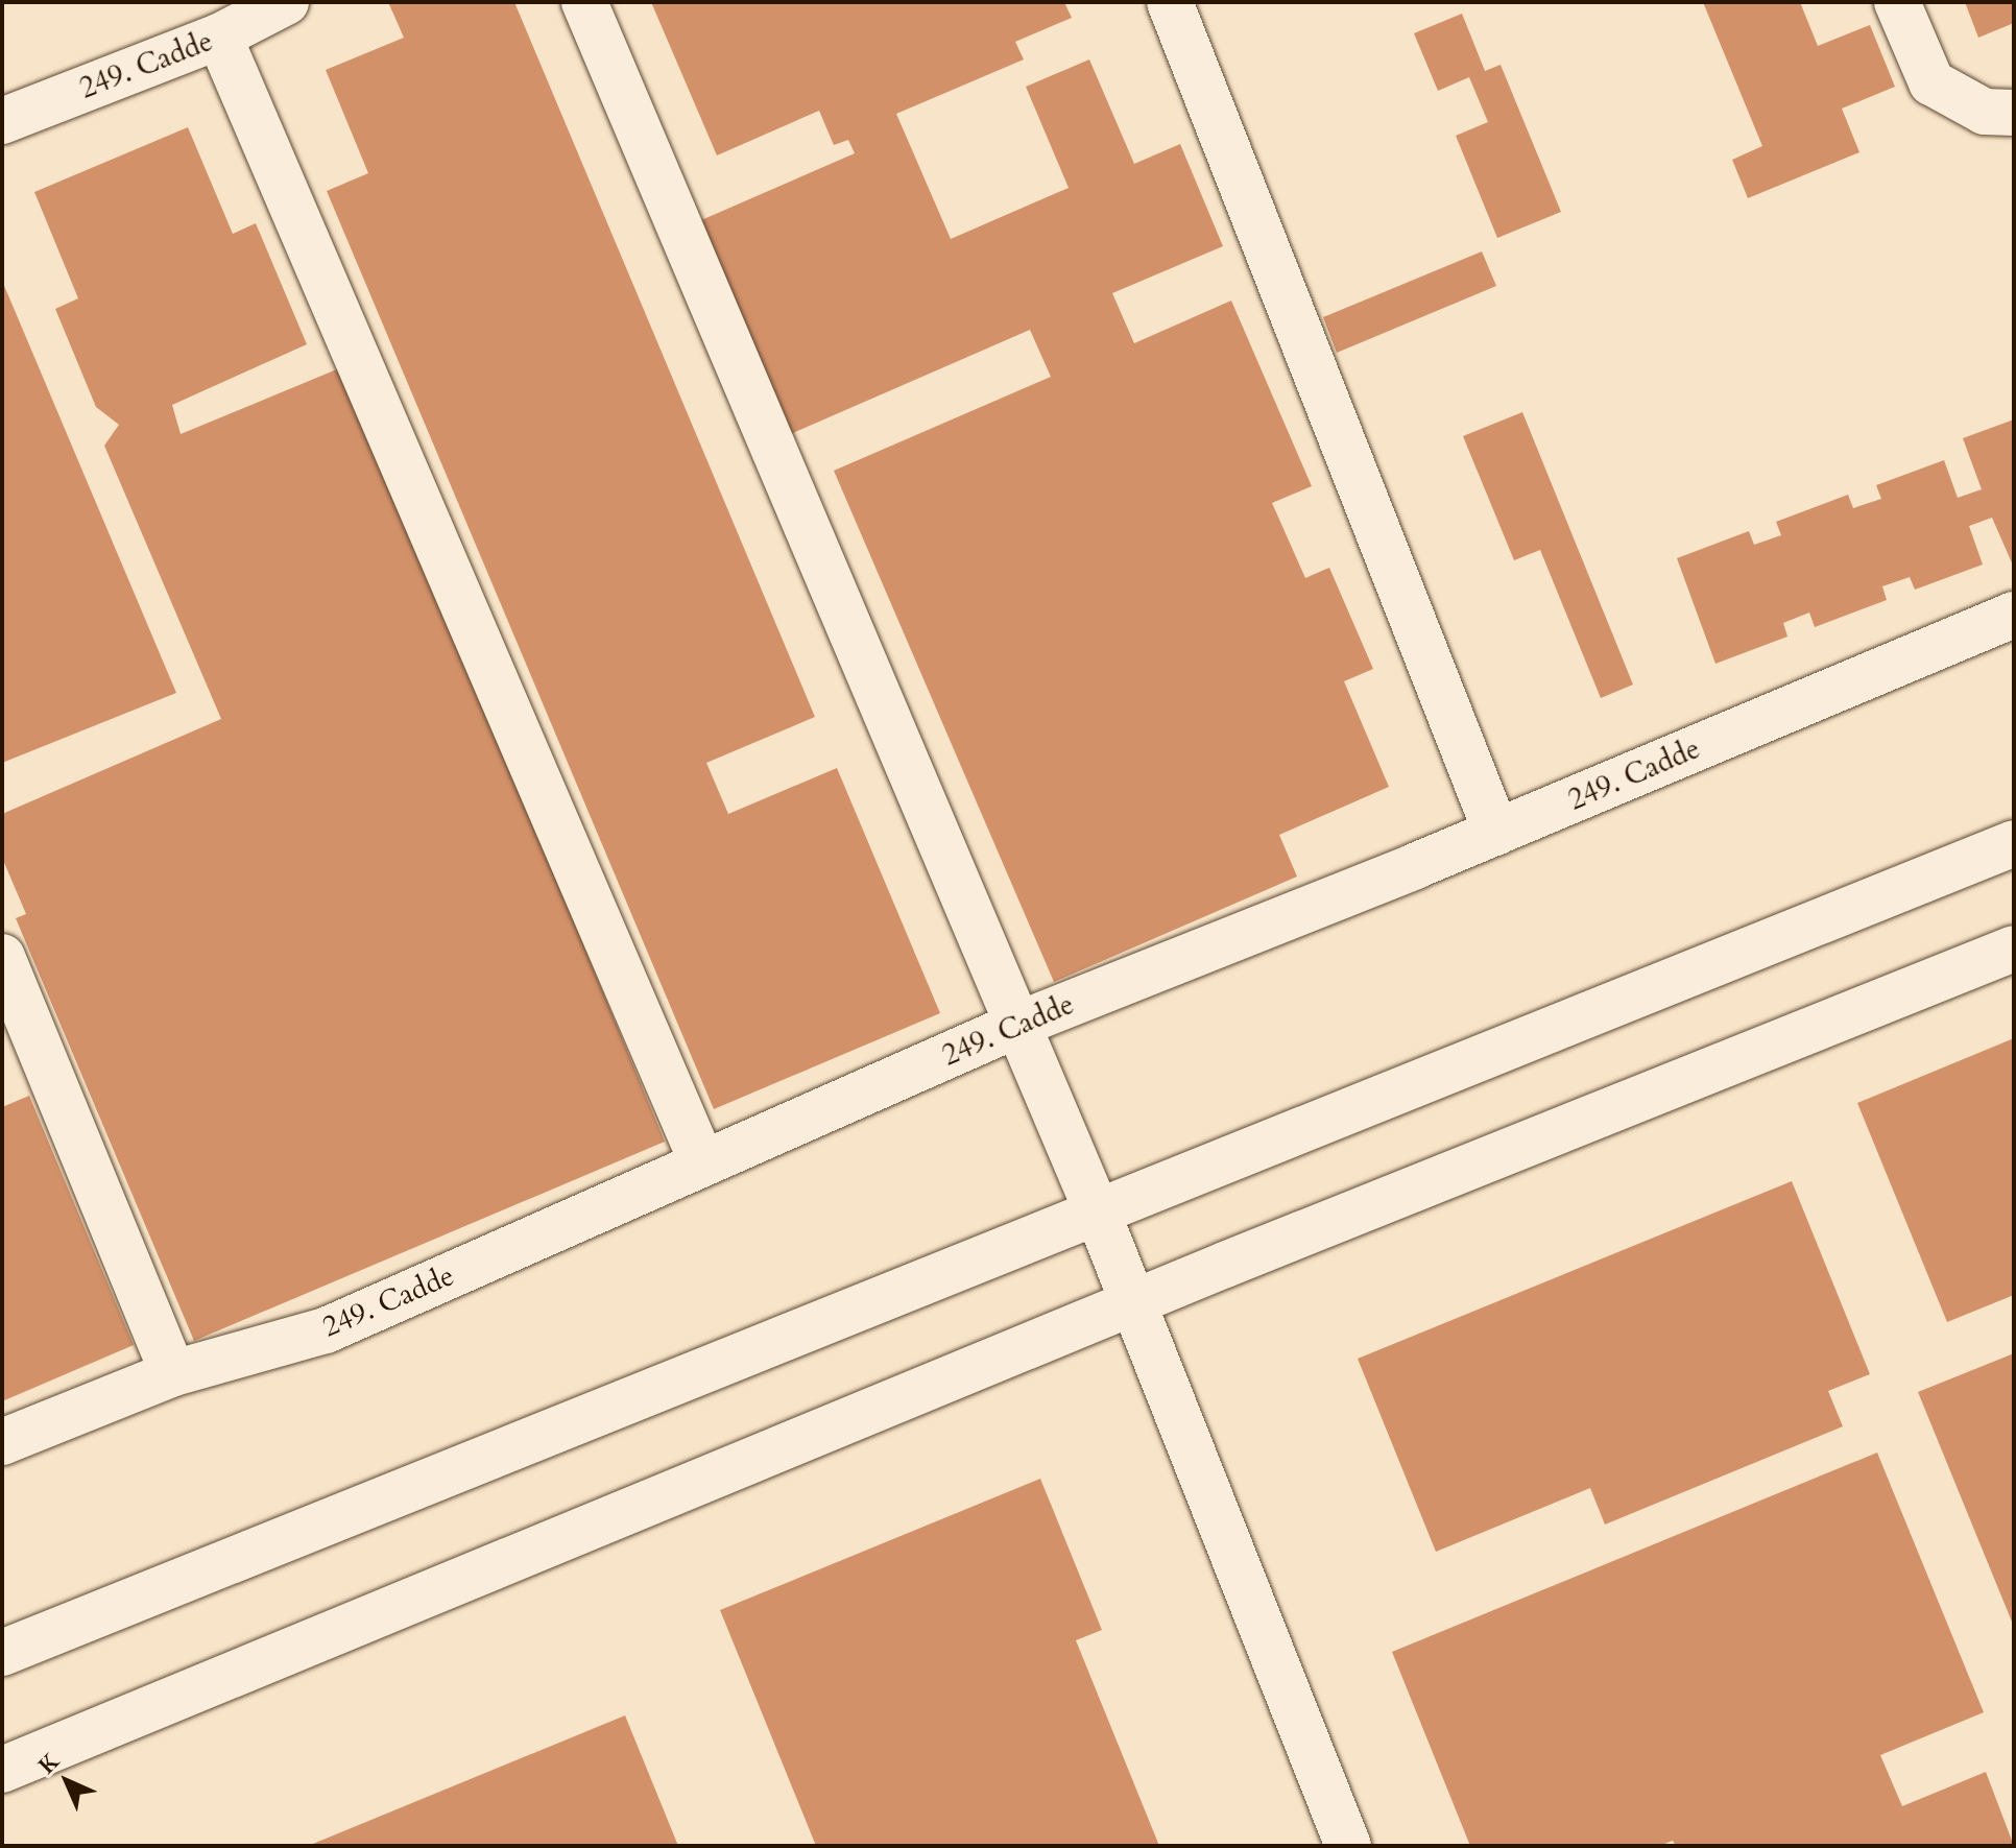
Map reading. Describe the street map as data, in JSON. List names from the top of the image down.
{
  "streets": {
    "street": ["249. Cadde"]
  },
  "north": "top left"
}
